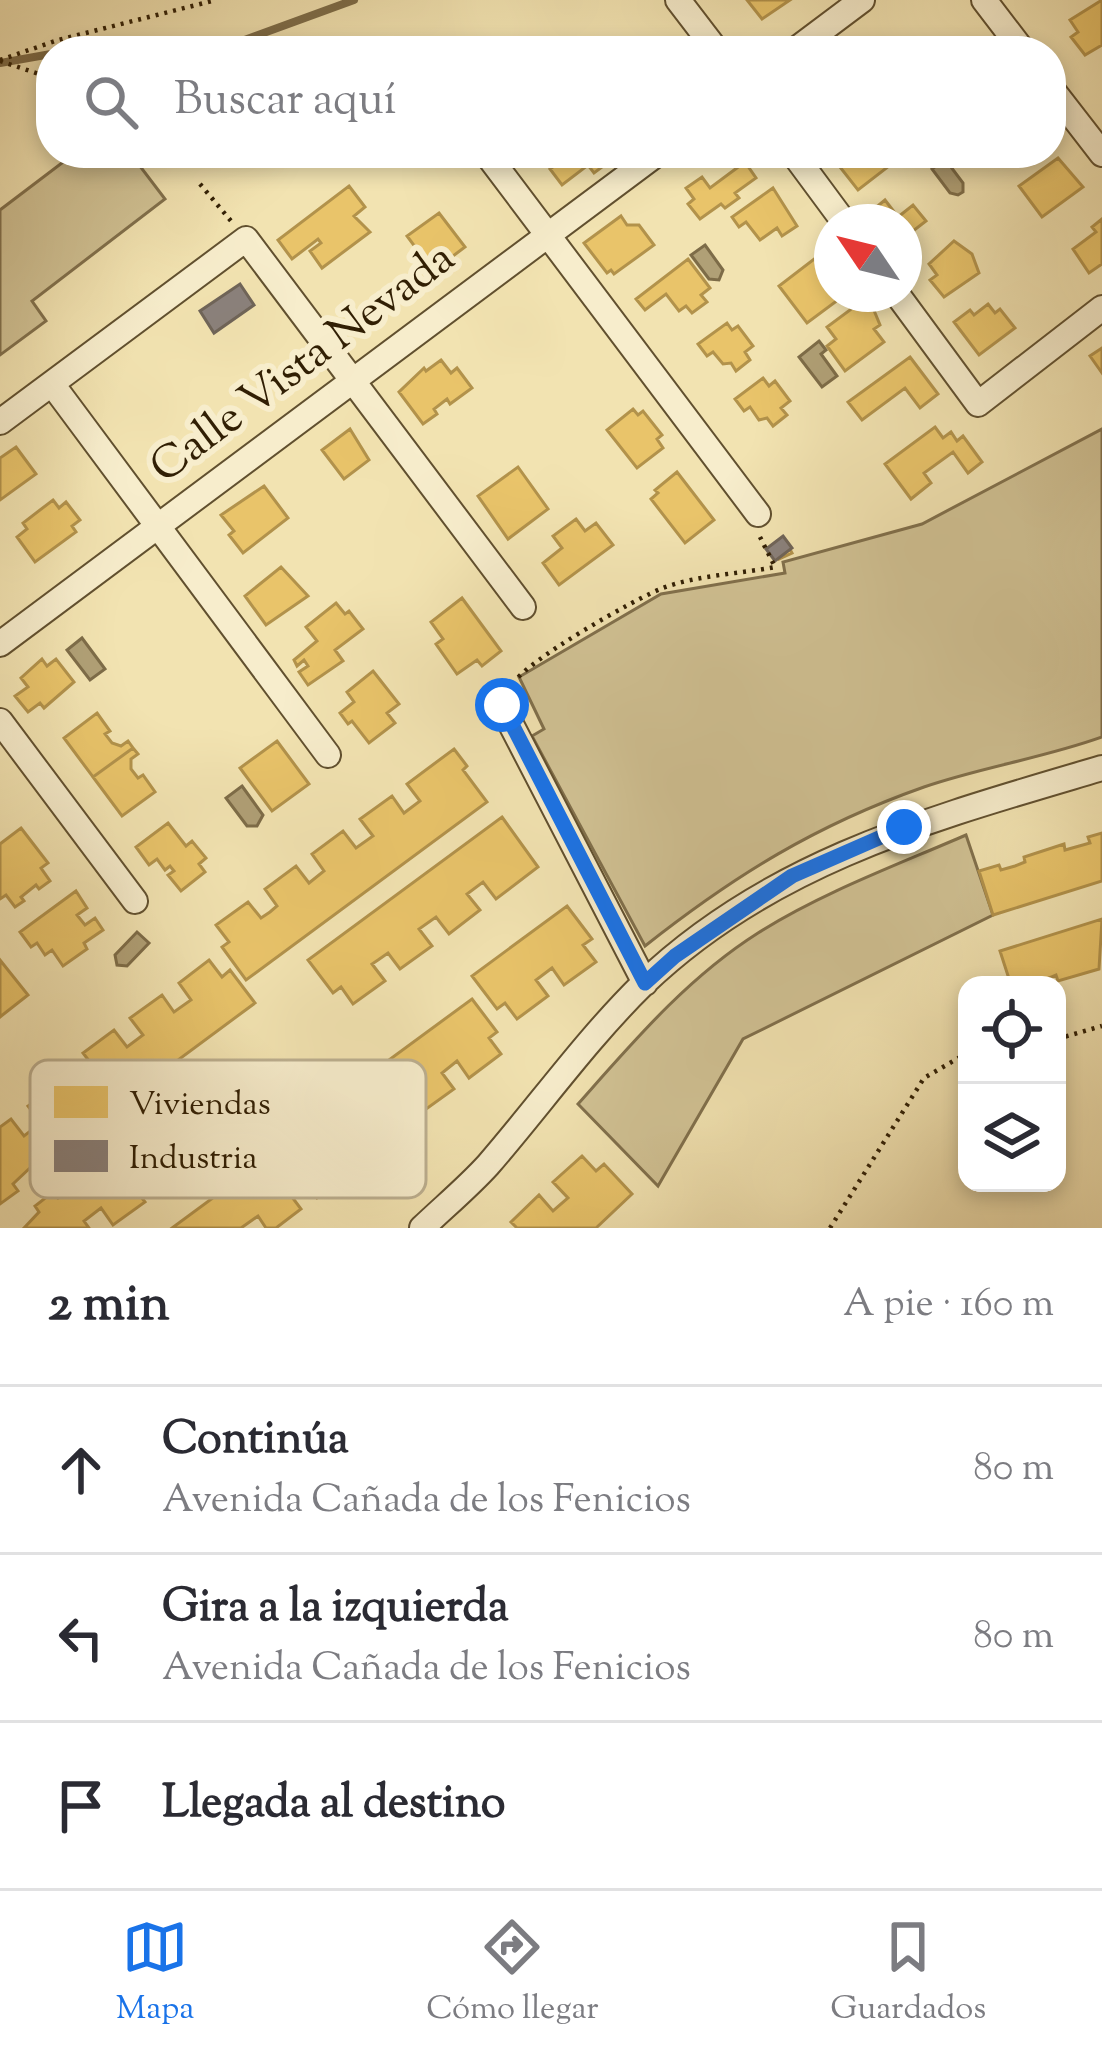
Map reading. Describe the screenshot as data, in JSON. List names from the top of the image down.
{
  "streets": {
    "street": ["Calle Vista Nevada"]
  },
  "legend": ["Viviendas", "Industria"],
  "north": "top left",
  "page": {
    "search": "Buscar aquí",
    "heading": ["2 min", "A pie · 160 m"],
    "list": [
      ["Continúa", "Avenida Cañada de los Fenicios", "80 m"],
      ["Gira a la izquierda", "Avenida Cañada de los Fenicios", "80 m"],
      "Llegada al destino"
    ],
    "nav": ["Mapa", "Cómo llegar", "Guardados"]
  }
}
